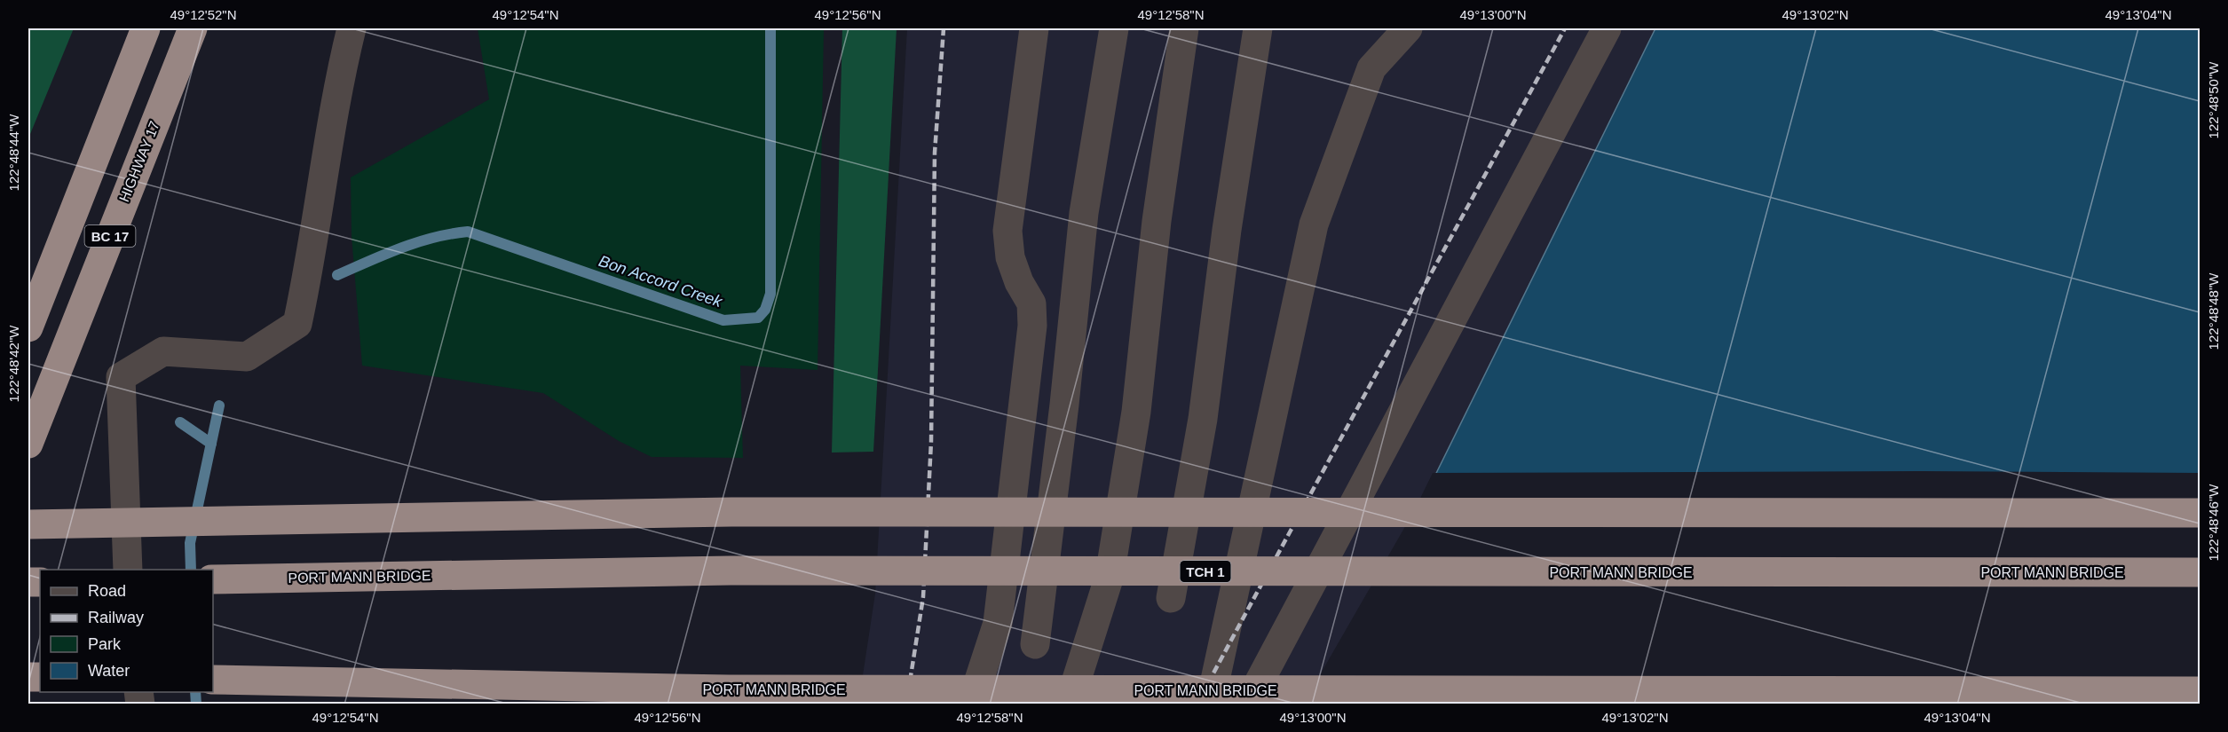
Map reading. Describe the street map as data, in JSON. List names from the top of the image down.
{
  "streets": {
    "highway": [
      "HIGHWAY 17",
      "BC 17",
      "TCH 1",
      "PORT MANN BRIDGE"
    ]
  },
  "water": ["Bon Accord Creek"],
  "legend": [
    "Road",
    "Railway",
    "Park",
    "Water"
  ],
  "coordinates": [
    "49°12'52\"N",
    "49°12'54\"N",
    "49°12'56\"N",
    "49°12'58\"N",
    "49°13'00\"N",
    "49°13'02\"N",
    "49°13'04\"N",
    "122°48'50\"W",
    "122°48'44\"W",
    "122°48'48\"W",
    "122°48'42\"W",
    "122°48'46\"W"
  ]
}
